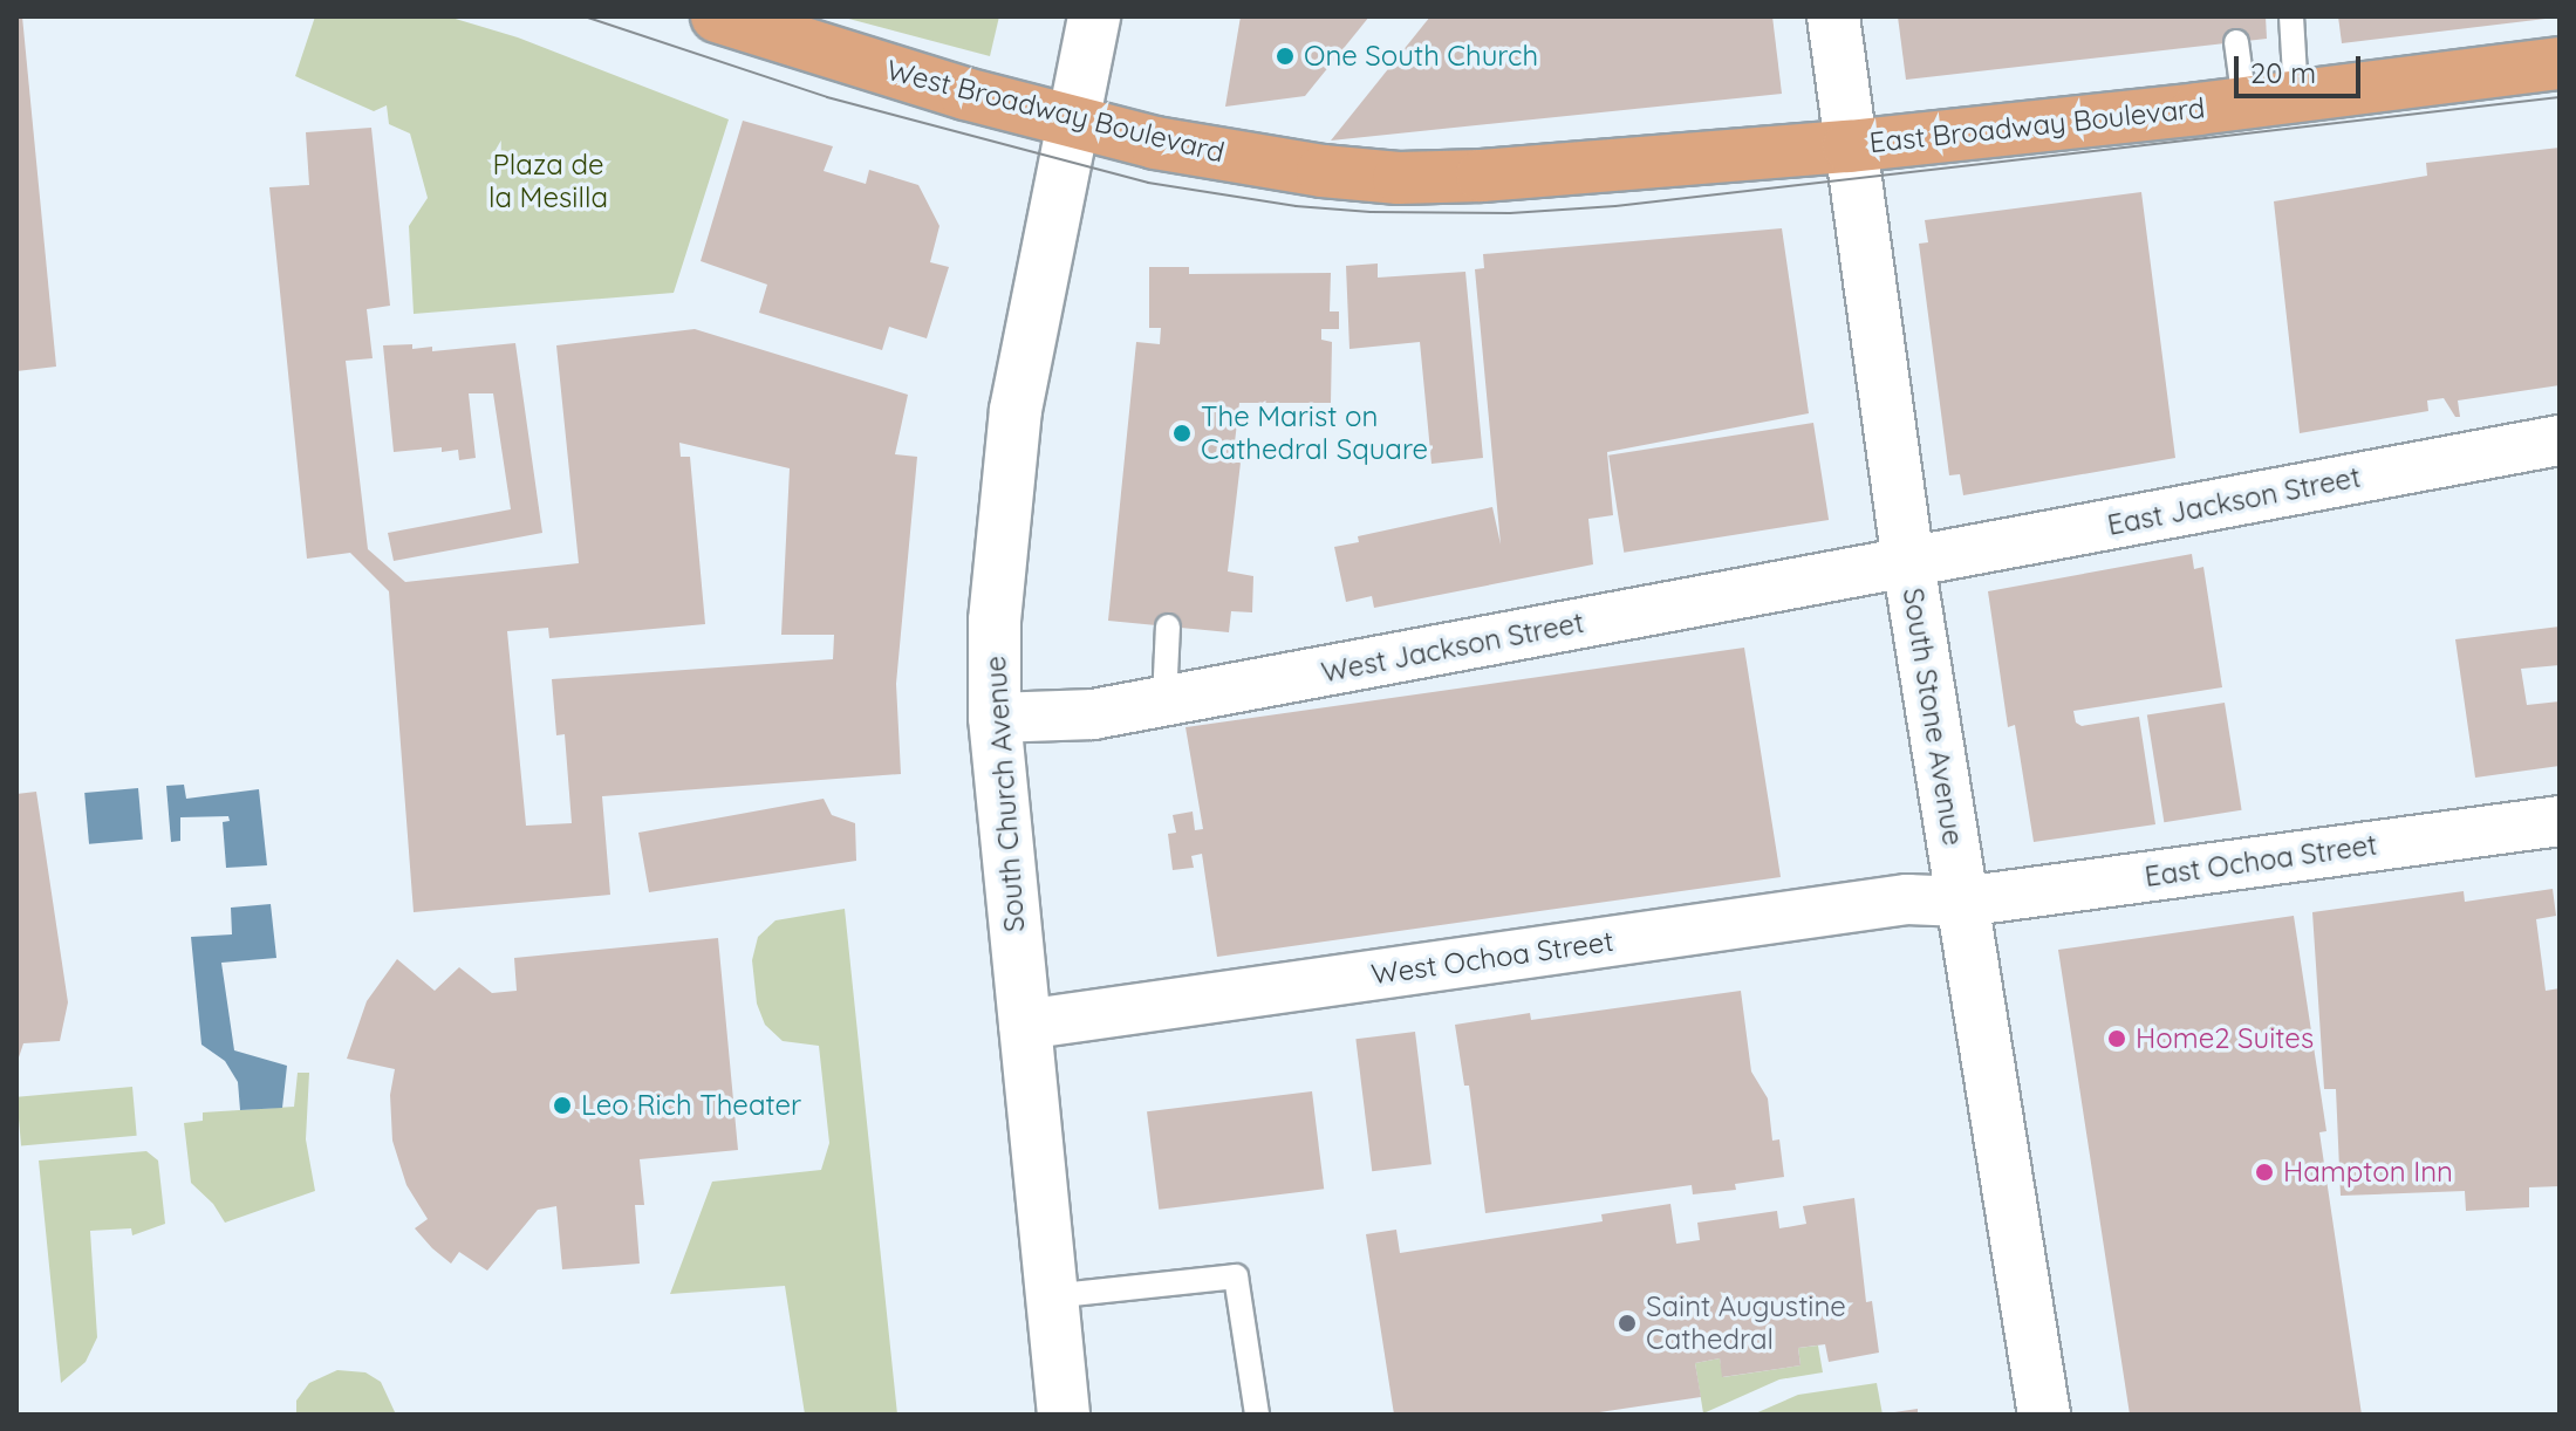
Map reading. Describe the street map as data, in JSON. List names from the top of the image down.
{
  "streets": {
    "main road": ["West Broadway Boulevard", "East Broadway Boulevard"],
    "street": [
      "East Jackson Street",
      "West Jackson Street",
      "South Stone Avenue",
      "South Church Avenue",
      "East Ochoa Street",
      "West Ochoa Street"
    ]
  },
  "crossings": [
    ["West Broadway Boulevard", "East Broadway Boulevard"],
    ["West Broadway Boulevard", "South Stone Avenue"],
    ["West Broadway Boulevard", "South Church Avenue"],
    ["East Broadway Boulevard", "South Stone Avenue"],
    ["East Jackson Street", "West Jackson Street"],
    ["East Jackson Street", "South Stone Avenue"],
    ["West Jackson Street", "South Stone Avenue"],
    ["West Jackson Street", "South Church Avenue"],
    ["South Stone Avenue", "East Ochoa Street"],
    ["South Stone Avenue", "West Ochoa Street"],
    ["South Church Avenue", "West Ochoa Street"],
    ["East Ochoa Street", "West Ochoa Street"]
  ],
  "parks": ["Plaza de la Mesilla"],
  "places": [
    "One South Church",
    "The Marist on Cathedral Square",
    "Home2 Suites",
    "Leo Rich Theater",
    "Hampton Inn",
    "Saint Augustine Cathedral"
  ],
  "scale_bar": "20 m"
}
